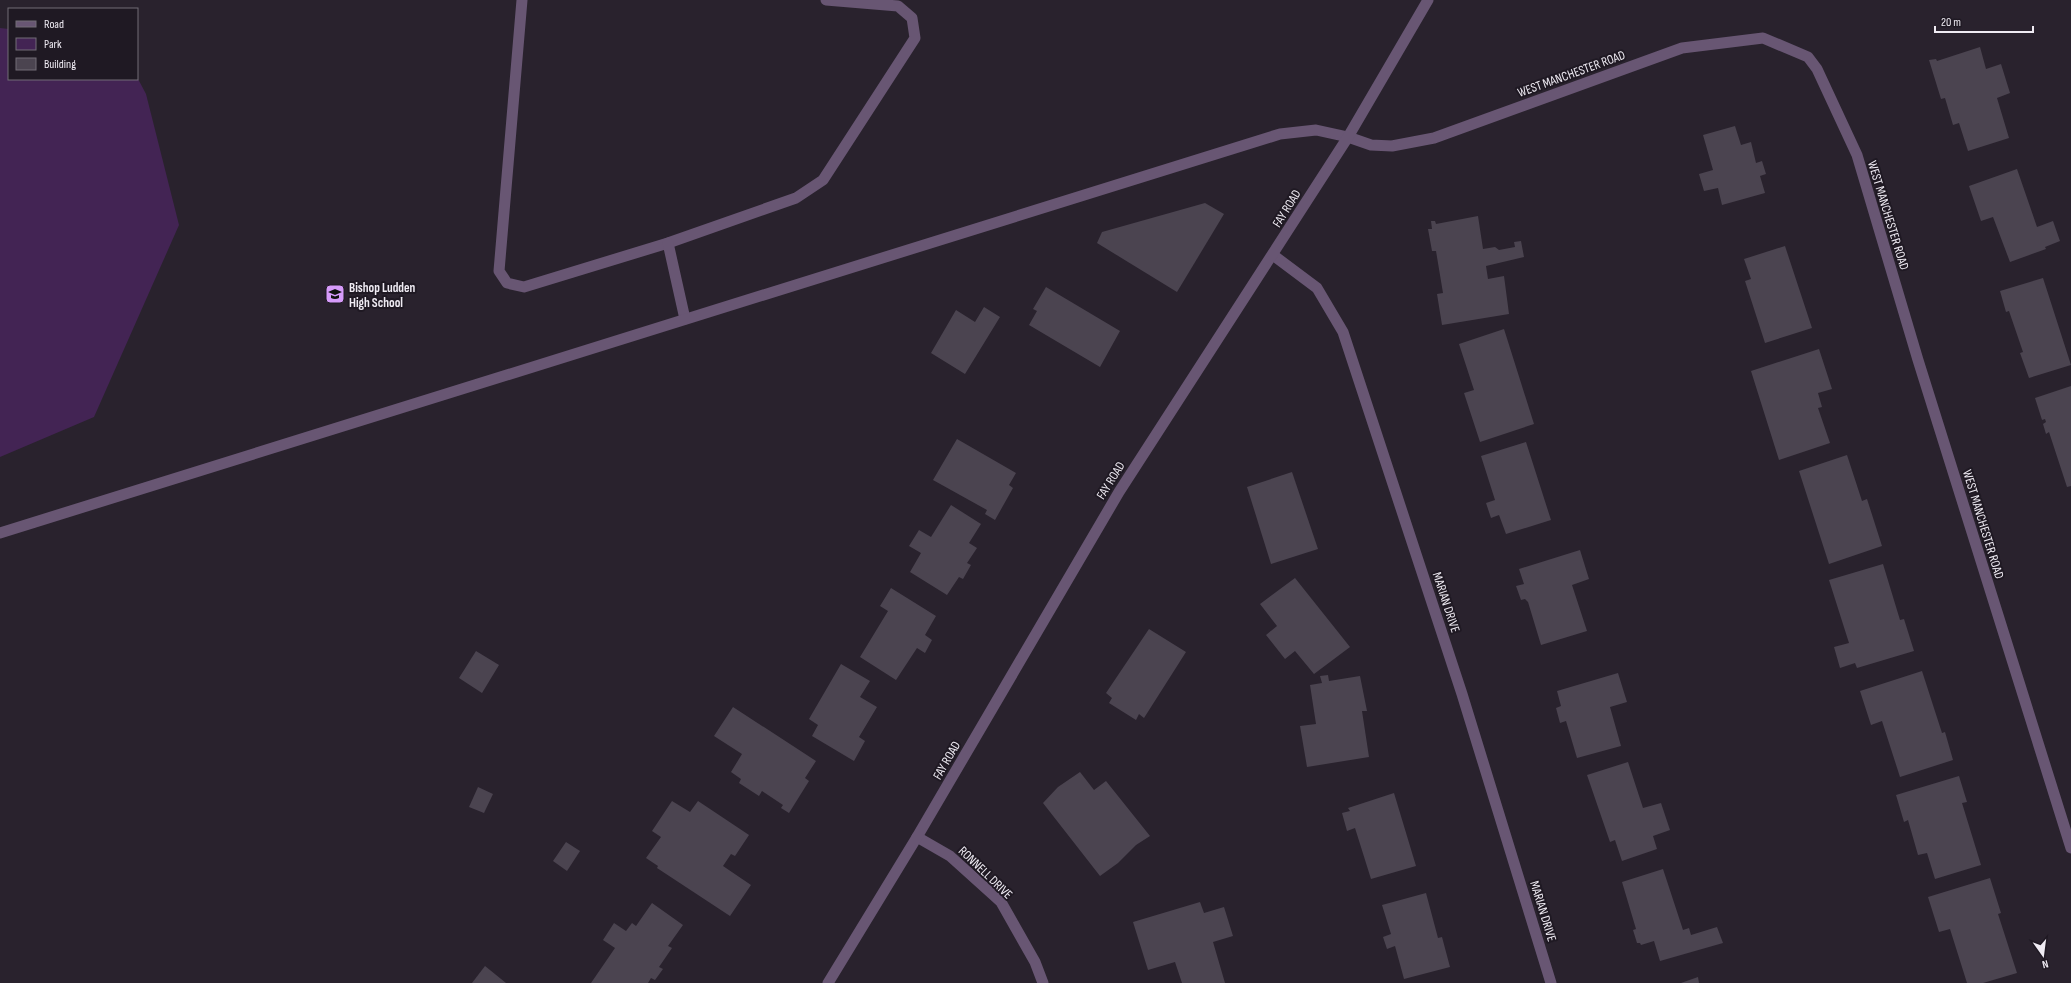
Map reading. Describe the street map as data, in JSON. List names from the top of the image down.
{
  "streets": {
    "street": [
      "WEST MANCHESTER ROAD",
      "FAY ROAD",
      "MARIAN DRIVE",
      "RONNELL DRIVE"
    ]
  },
  "crossings": [
    ["WEST MANCHESTER ROAD", "FAY ROAD"],
    ["FAY ROAD", "MARIAN DRIVE"],
    ["FAY ROAD", "RONNELL DRIVE"]
  ],
  "places": {
    "school or university": ["Bishop Ludden High School"]
  },
  "legend": ["Road", "Park", "Building"],
  "scale_bar": "20 m",
  "north": "bottom"
}
